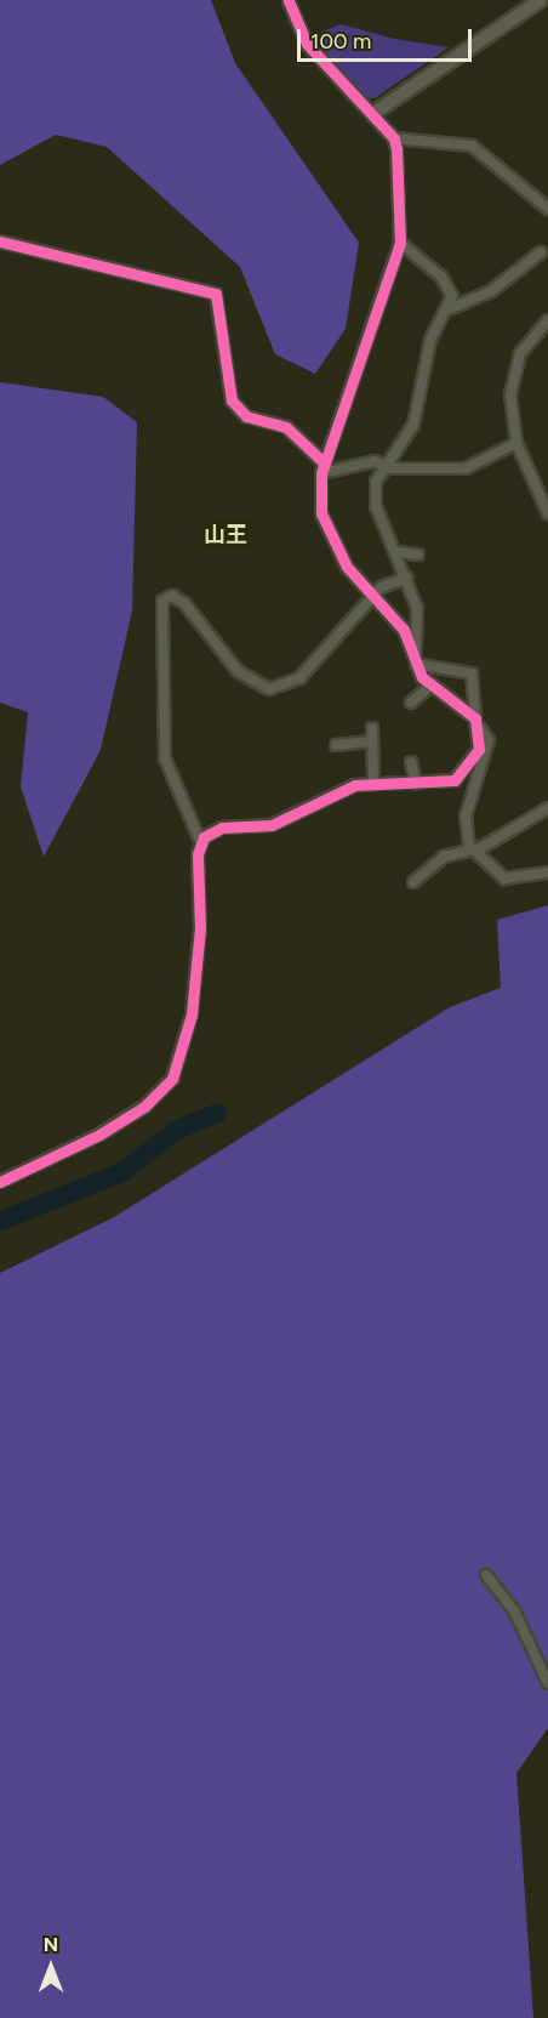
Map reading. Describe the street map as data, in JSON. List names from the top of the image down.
{
  "districts": ["山王"],
  "scale_bar": "100 m",
  "north": "top"
}
